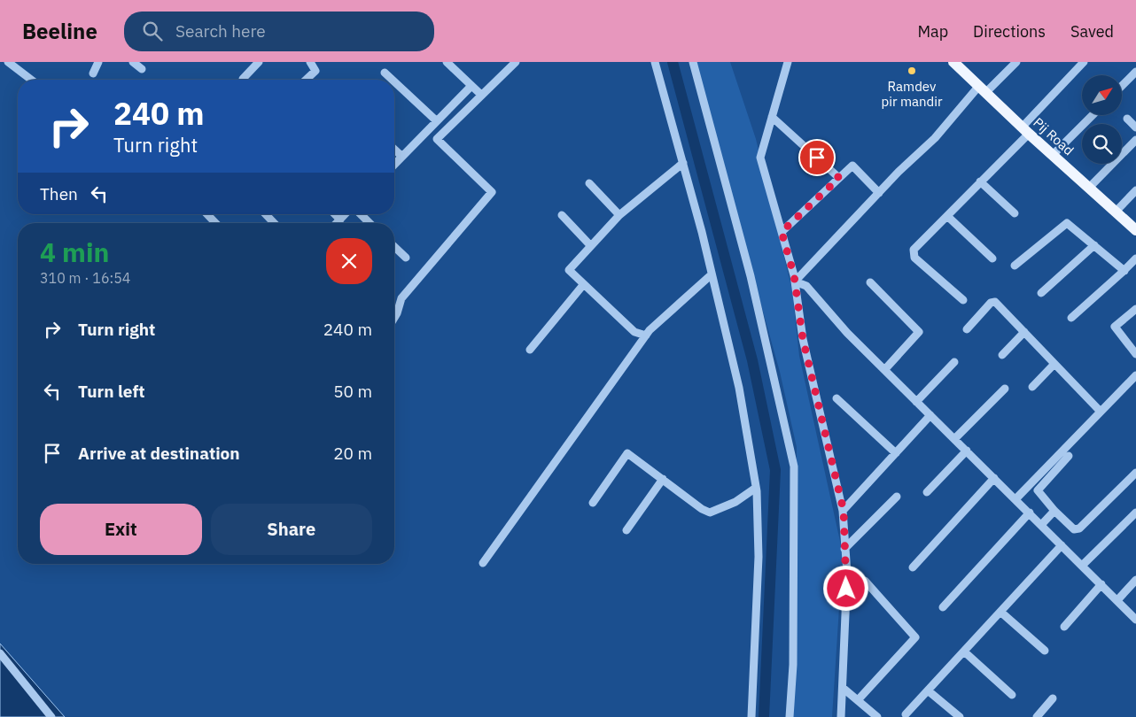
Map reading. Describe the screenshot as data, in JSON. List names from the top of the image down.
{
  "streets": {
    "main road": ["Pij Road"]
  },
  "places": ["Ramdev pir mandir"],
  "north": "top right",
  "page": {
    "header": "Beeline",
    "search": "Search here",
    "nav": ["Map", "Directions", "Saved"],
    "turn": ["240 m", "Turn right"],
    "then": "Then",
    "heading": ["4 min", "310 m · 16:54"],
    "list": [
      {
        "name": "Turn right",
        "value": "240 m"
      },
      {
        "name": "Turn left",
        "value": "50 m"
      },
      {
        "name": "Arrive at destination",
        "value": "20 m"
      }
    ],
    "buttons": ["Exit", "Share"]
  }
}
